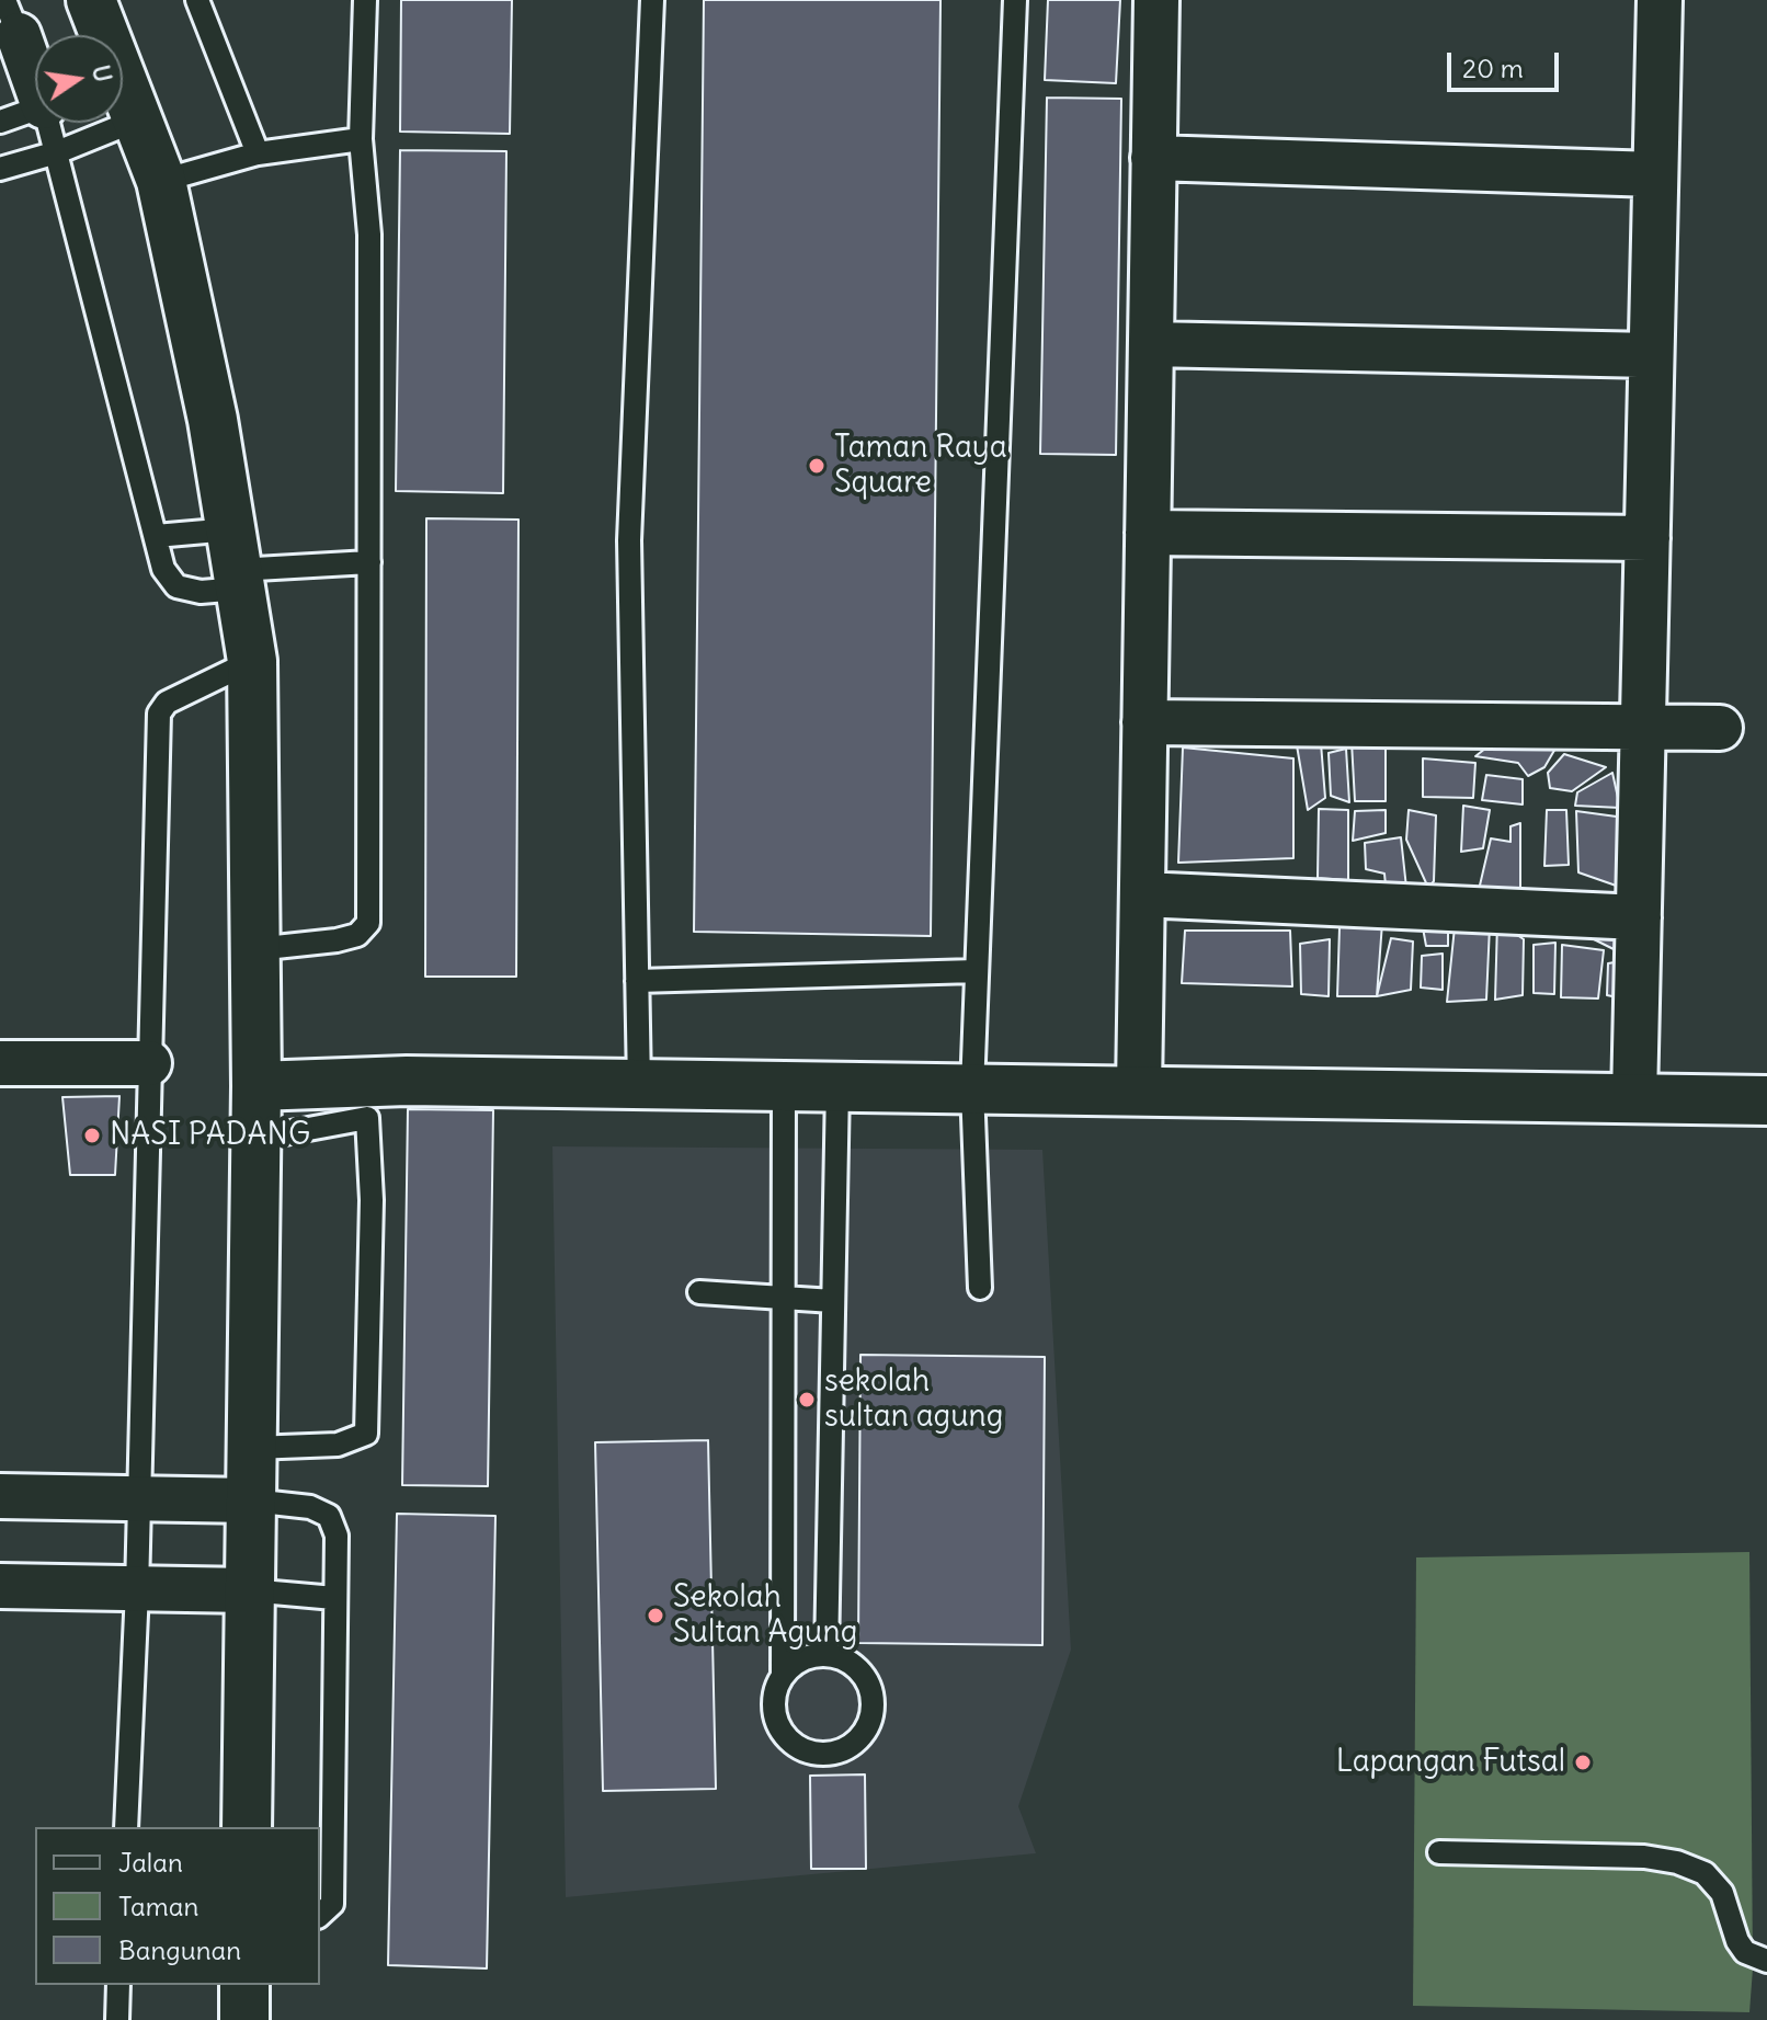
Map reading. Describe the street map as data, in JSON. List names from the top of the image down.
{
  "places": [
    "Taman Raya Square",
    "NASI PADANG",
    "sekolah sultan agung",
    "Sekolah Sultan Agung",
    "Lapangan Futsal"
  ],
  "legend": ["Jalan", "Taman", "Bangunan"],
  "scale_bar": "20 m",
  "north": "right"
}
